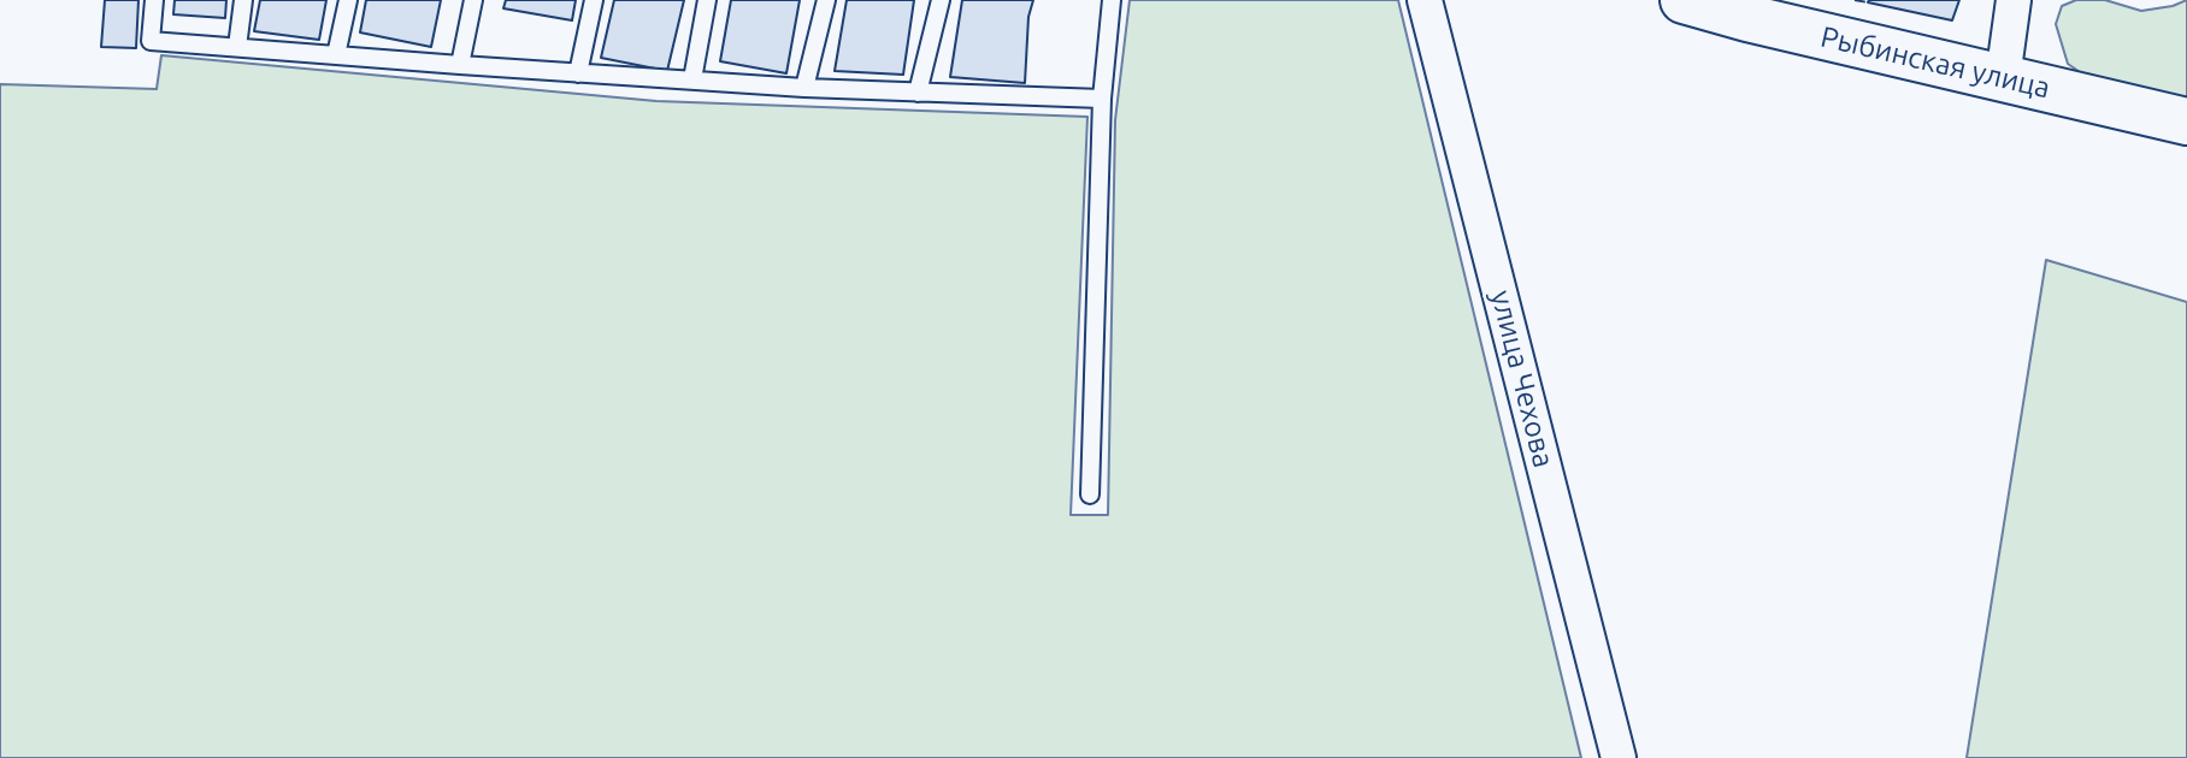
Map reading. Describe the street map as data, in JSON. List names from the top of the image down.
{
  "streets": {
    "main road": ["Рыбинская улица"],
    "street": ["улица Чехова"]
  }
}
